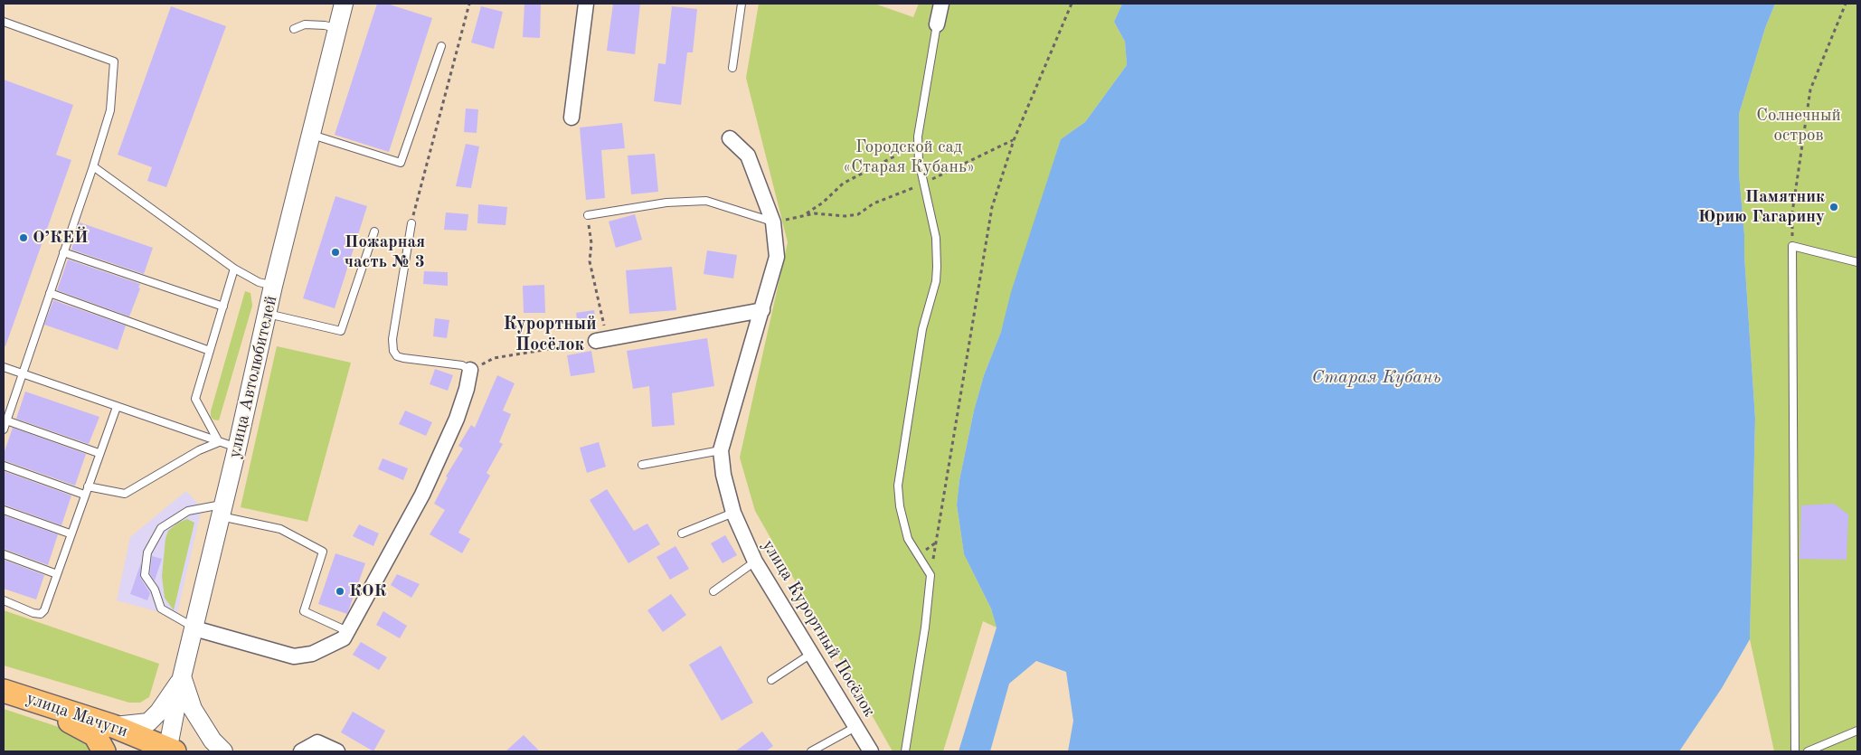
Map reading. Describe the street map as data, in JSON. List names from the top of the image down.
{
  "streets": {
    "main road": ["улица Мачуги"],
    "street": ["улица Автолюбителей", "улица Курортный Посёлок"]
  },
  "crossings": [
    ["улица Автолюбителей", "улица Мачуги"]
  ],
  "districts": ["Курортный Посёлок"],
  "water": ["Старая Кубань"],
  "parks": ["Солнечный остров", "Городской сад «Старая Кубань»"],
  "places": [
    "Памятник Юрию Гагарину",
    "О’КЕЙ",
    "Пожарная часть № 3",
    "КОК"
  ]
}
